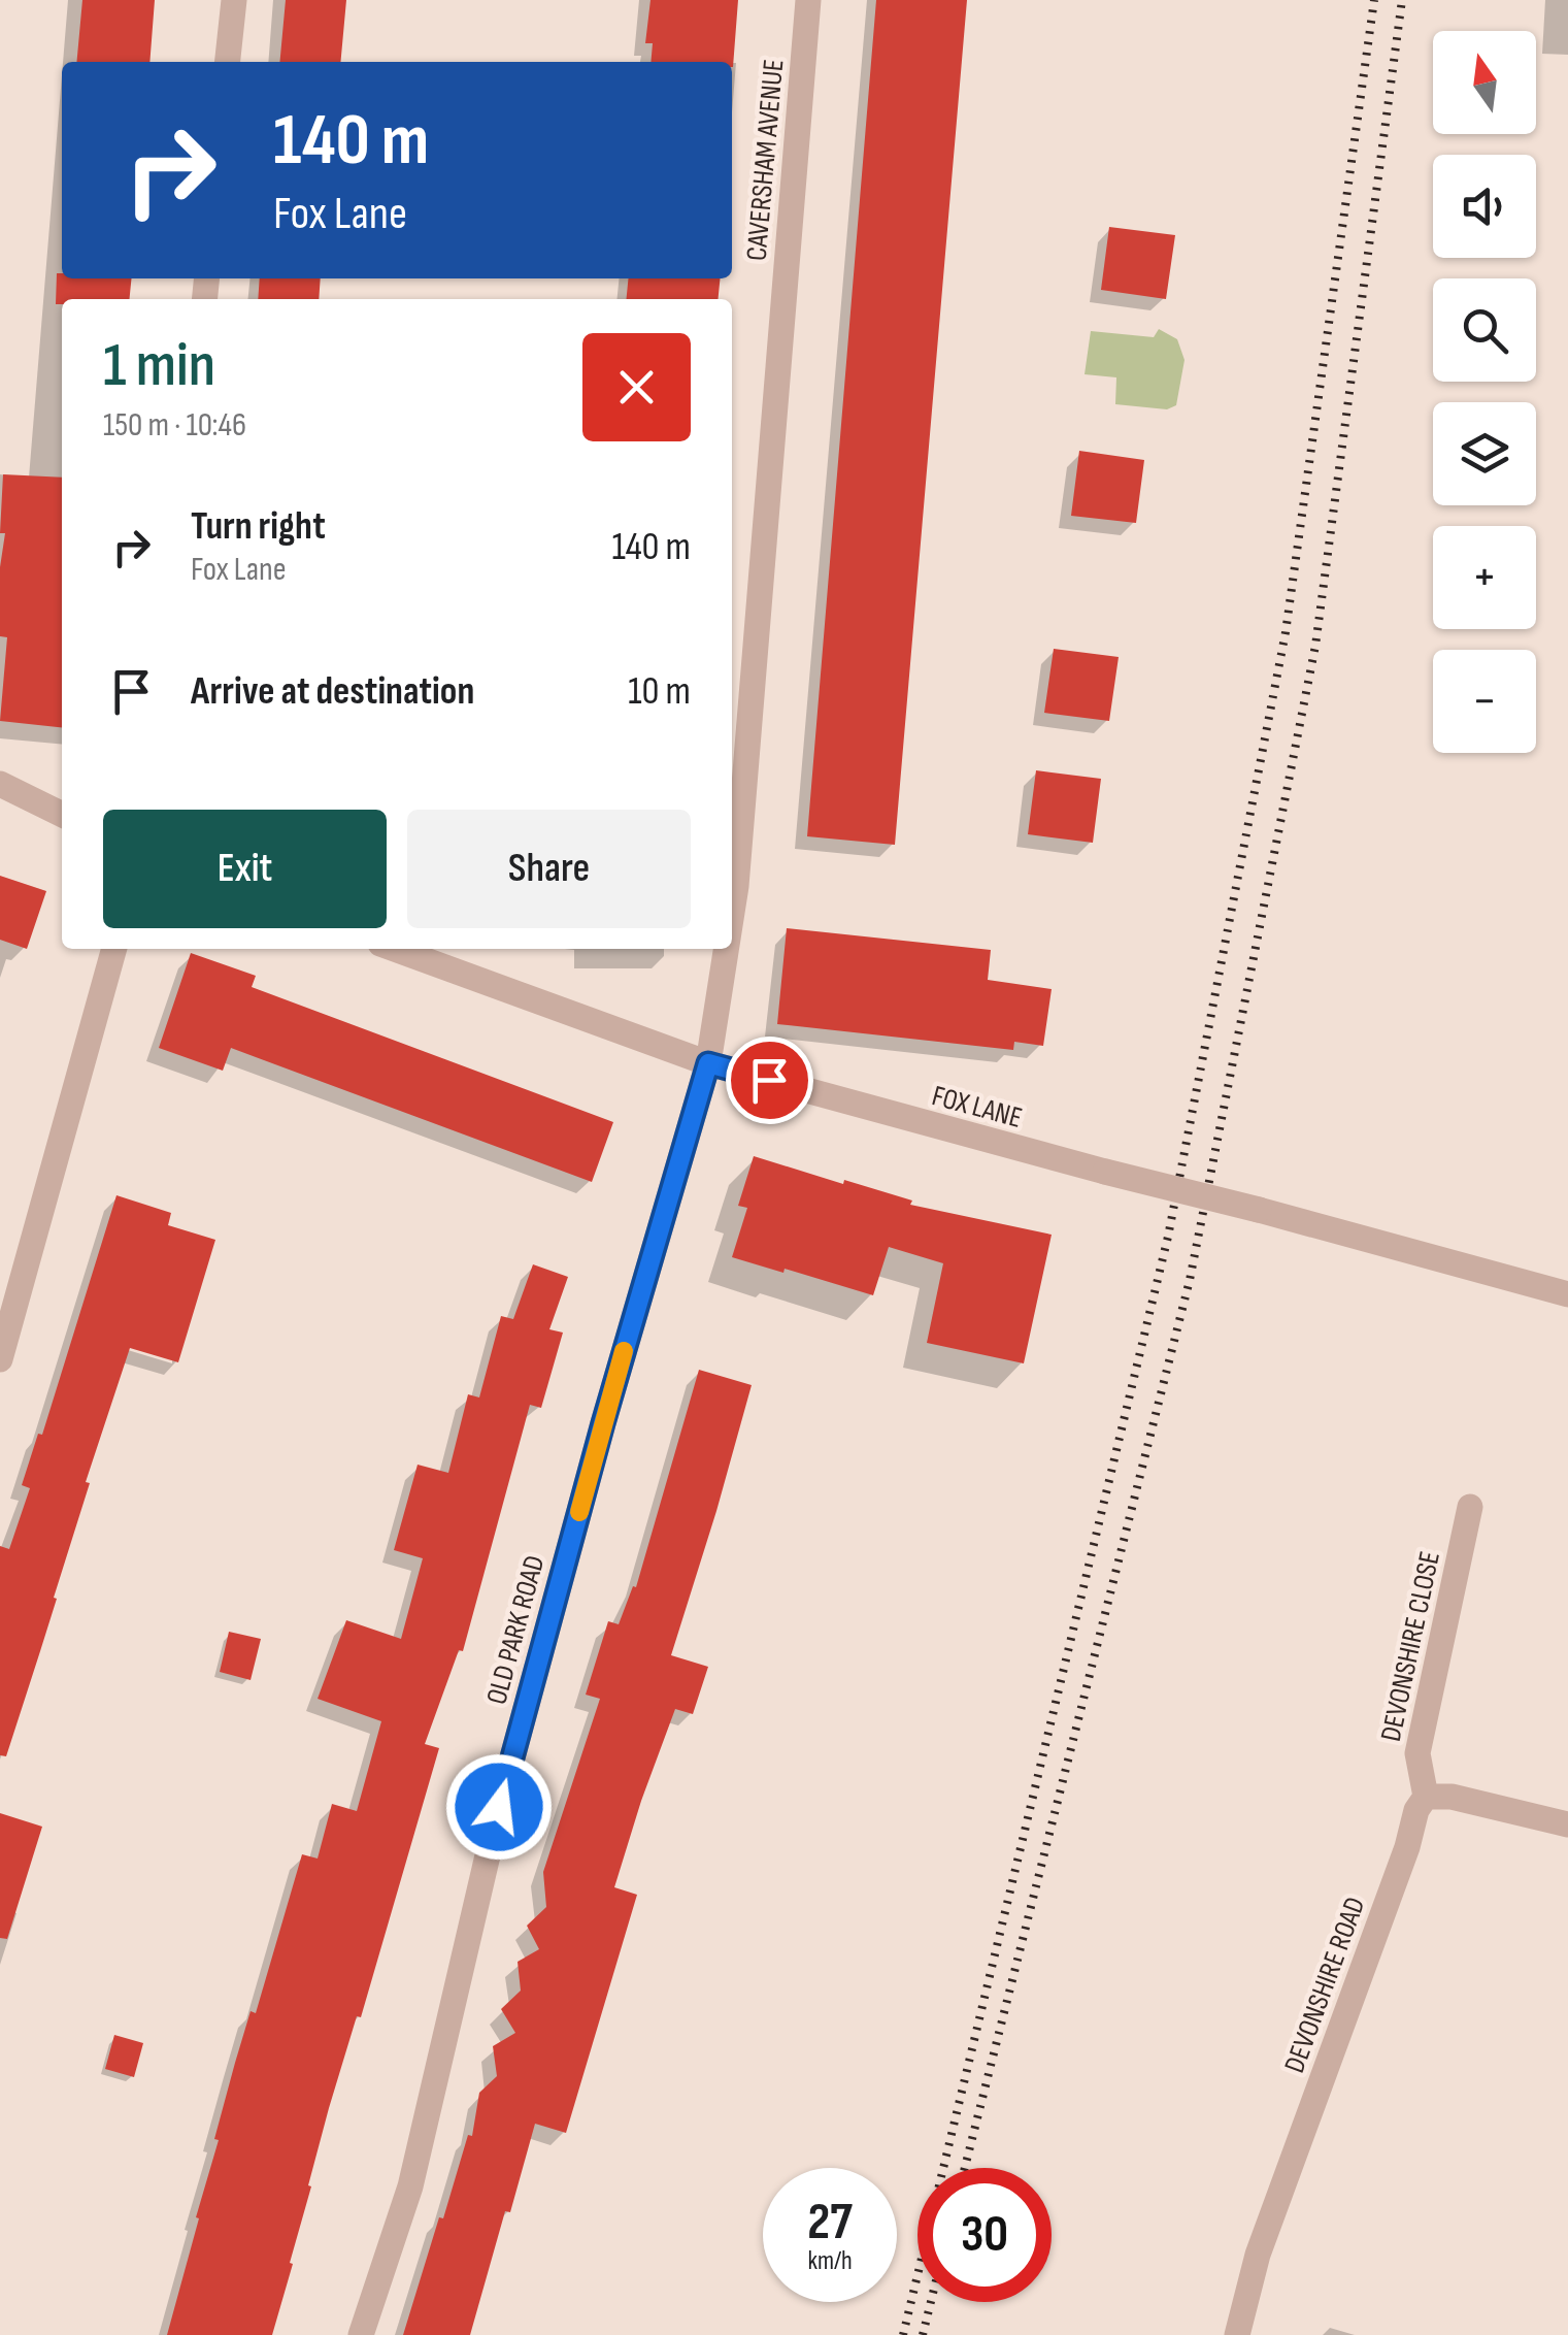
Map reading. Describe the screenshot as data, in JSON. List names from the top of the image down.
{
  "streets": {
    "street": [
      "CAVERSHAM AVENUE",
      "FOX LANE",
      "OLD PARK ROAD",
      "DEVONSHIRE CLOSE",
      "DEVONSHIRE ROAD"
    ]
  },
  "crossings": [
    ["CAVERSHAM AVENUE", "FOX LANE"],
    ["CAVERSHAM AVENUE", "OLD PARK ROAD"],
    ["FOX LANE", "OLD PARK ROAD"],
    ["DEVONSHIRE CLOSE", "DEVONSHIRE ROAD"]
  ],
  "north": "top",
  "page": {
    "map_buttons": ["+", "−"],
    "turn": ["140 m", "Fox Lane"],
    "heading": ["1 min", "150 m · 10:46"],
    "list": [
      {
        "name": "Turn right",
        "note": "Fox Lane",
        "value": "140 m"
      },
      {
        "name": "Arrive at destination",
        "value": "10 m"
      }
    ],
    "buttons": ["Exit", "Share"],
    "speed": "27 km/h",
    "limit": "30"
  }
}
